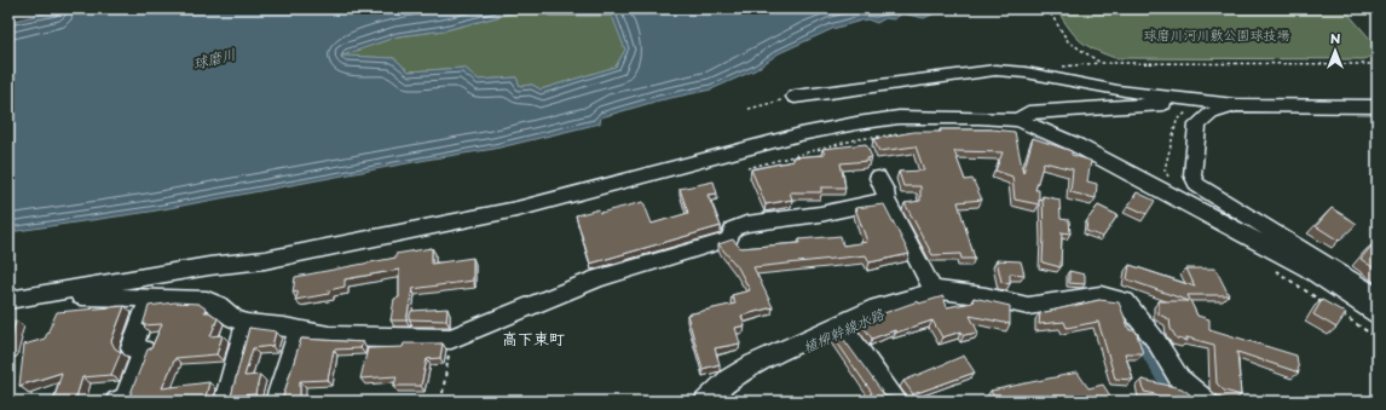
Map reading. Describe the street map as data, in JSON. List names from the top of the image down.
{
  "districts": ["高下東町"],
  "water": ["球磨川", "植柳幹線水路"],
  "parks": ["球磨川河川敷公園球技場"],
  "north": "top"
}
